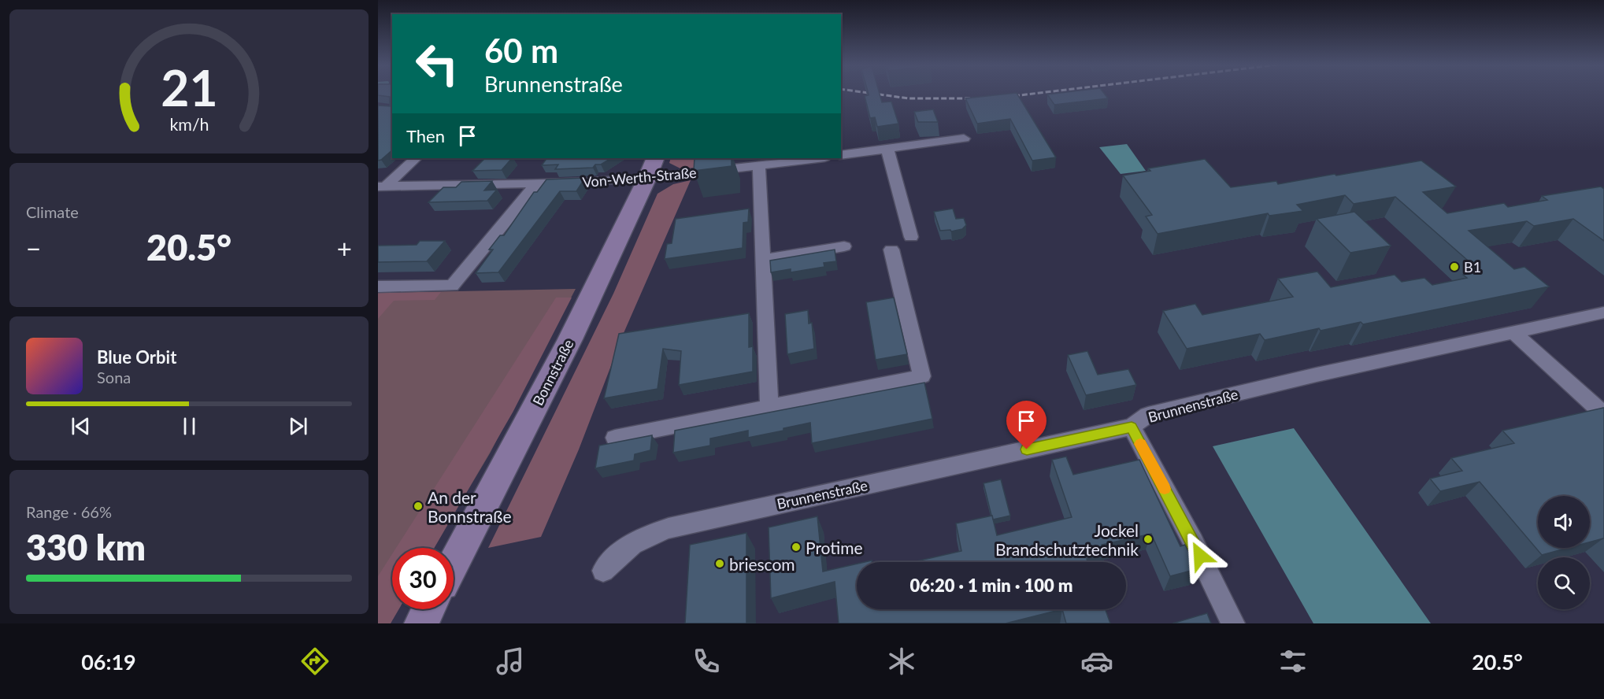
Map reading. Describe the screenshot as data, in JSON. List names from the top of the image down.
{
  "streets": {
    "main road": ["Bonnstraße"],
    "street": ["Von-Werth-Straße", "Brunnenstraße"]
  },
  "crossings": [
    ["Von-Werth-Straße", "Bonnstraße"]
  ],
  "places": [
    "B1",
    "An der Bonnstraße",
    "Jockel Brandschutztechnik",
    "Protime",
    "briescom"
  ],
  "page": {
    "turn": ["60 m", "Brunnenstraße"],
    "then": "Then",
    "tile": [
      "Climate",
      ["Range · 66%", "330 km"]
    ],
    "heat": ["−", "20.5°", "+"],
    "song": ["Blue Orbit", "Sona"],
    "limit": "30",
    "trip": "06:20 · 1 min · 100 m",
    "tabs": ["06:19", "20.5°"],
    "gauge": ["21", "km/h"]
  }
}
